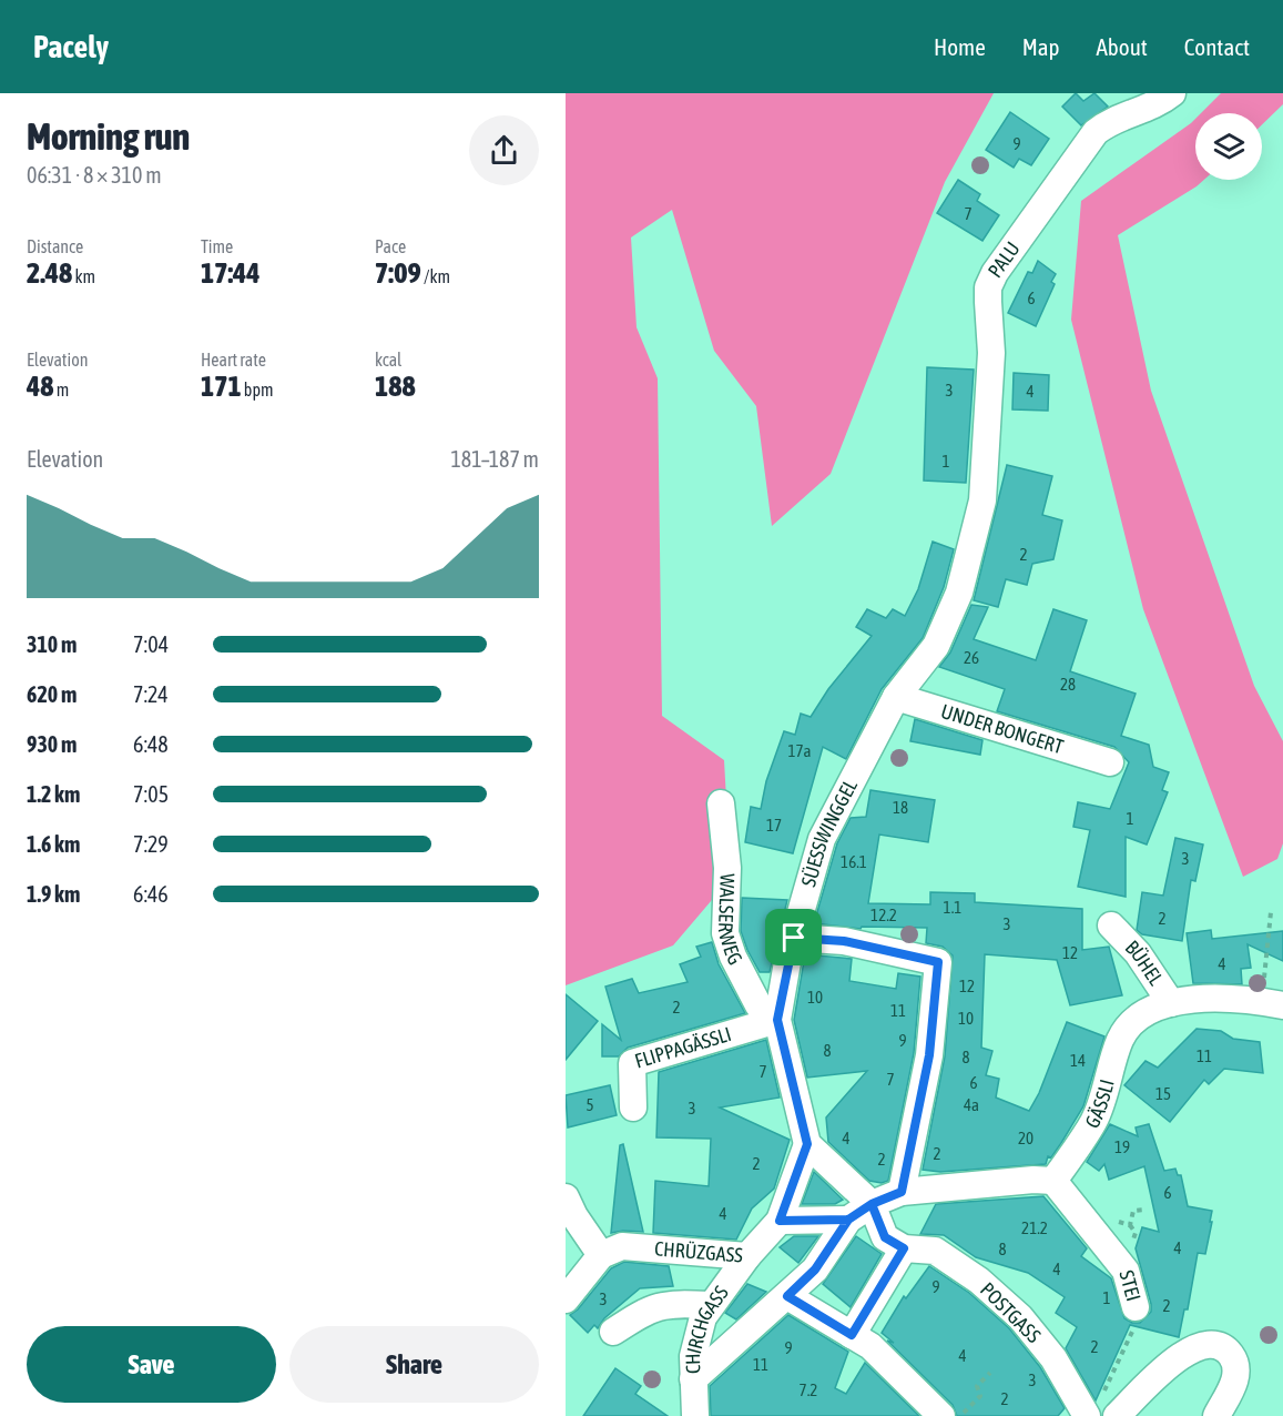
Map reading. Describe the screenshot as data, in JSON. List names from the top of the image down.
{
  "streets": {
    "street": [
      "PALU",
      "UNDER BONGERT",
      "SÜESSWINGGEL",
      "WALSERWEG",
      "BÜHEL",
      "FLIPPAGÄSSLI",
      "GÄSSLI",
      "CHRÜZGASS",
      "STEI",
      "POSTGASS",
      "CHIRCHGASS"
    ]
  },
  "crossings": [
    ["PALU", "SÜESSWINGGEL"],
    ["UNDER BONGERT", "SÜESSWINGGEL"],
    ["SÜESSWINGGEL", "WALSERWEG"],
    ["SÜESSWINGGEL", "FLIPPAGÄSSLI"],
    ["SÜESSWINGGEL", "CHRÜZGASS"],
    ["WALSERWEG", "FLIPPAGÄSSLI"],
    ["BÜHEL", "GÄSSLI"],
    ["GÄSSLI", "STEI"],
    ["CHRÜZGASS", "CHIRCHGASS"],
    ["STEI", "POSTGASS"]
  ],
  "house_numbers": [
    "9",
    "7",
    "6",
    "3",
    "4",
    "1",
    "2",
    "26",
    "28",
    "17a",
    "18",
    "1",
    "17",
    "3",
    "16.1",
    "1.1",
    "12.2",
    "2",
    "3",
    "12",
    "4",
    "12",
    "10",
    "2",
    "11",
    "10",
    "9",
    "8",
    "11",
    "8",
    "14",
    "7",
    "7",
    "6",
    "15",
    "5",
    "4a",
    "3",
    "4",
    "20",
    "19",
    "2",
    "2",
    "2",
    "6",
    "4",
    "21.2",
    "4",
    "8",
    "4",
    "9",
    "1",
    "3",
    "2",
    "2",
    "9",
    "4",
    "11",
    "3",
    "7.2",
    "2"
  ],
  "page": {
    "header": "Pacely",
    "nav": [
      "Home",
      "Map",
      "About",
      "Contact"
    ],
    "heading": ["Morning run", "06:31 · 8 × 310 m"],
    "stats": [
      ["Distance", "2.48 km"],
      ["Time", "17:44"],
      ["Pace", "7:09 /km"],
      ["Elevation", "48 m"],
      ["Heart rate", "171 bpm"],
      ["kcal", "188"]
    ],
    "chart": ["Elevation", "181–187 m"],
    "list": [
      {
        "name": "310 m",
        "note": "7:04"
      },
      {
        "name": "620 m",
        "note": "7:24"
      },
      {
        "name": "930 m",
        "note": "6:48"
      },
      {
        "name": "1.2 km",
        "note": "7:05"
      },
      {
        "name": "1.6 km",
        "note": "7:29"
      },
      {
        "name": "1.9 km",
        "note": "6:46"
      }
    ],
    "buttons": ["Save", "Share"]
  }
}
